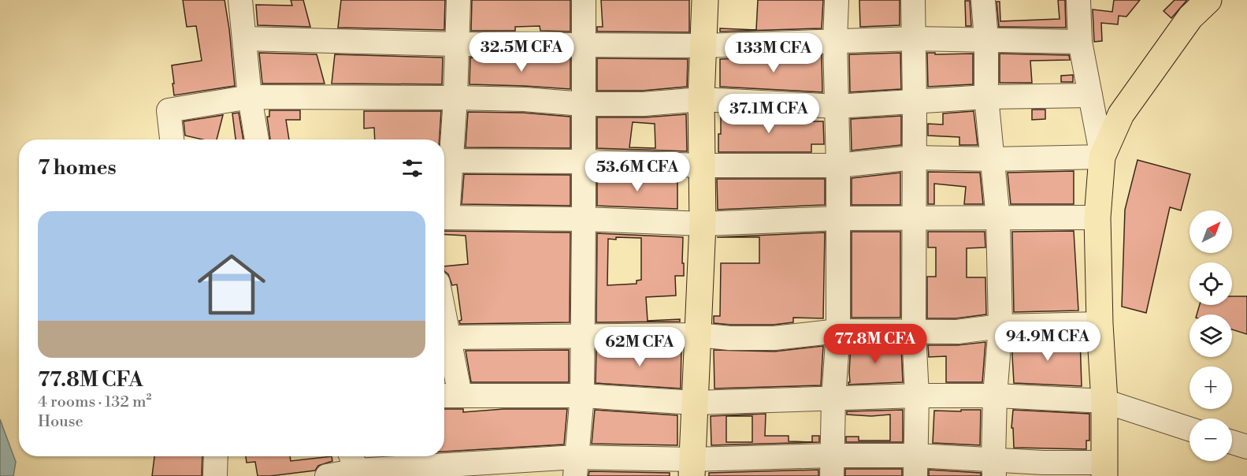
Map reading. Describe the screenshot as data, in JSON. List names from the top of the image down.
{
  "north": "top right",
  "page": {
    "price": [
      "32.5M CFA",
      "133M CFA",
      "37.1M CFA",
      "53.6M CFA",
      "94.9M CFA",
      "77.8M CFA",
      "62M CFA"
    ],
    "heading": "7 homes",
    "list": [
      {
        "name": "77.8M CFA",
        "note": "4 rooms · 132 m² · House"
      }
    ],
    "map_buttons": ["+", "−"]
  }
}
